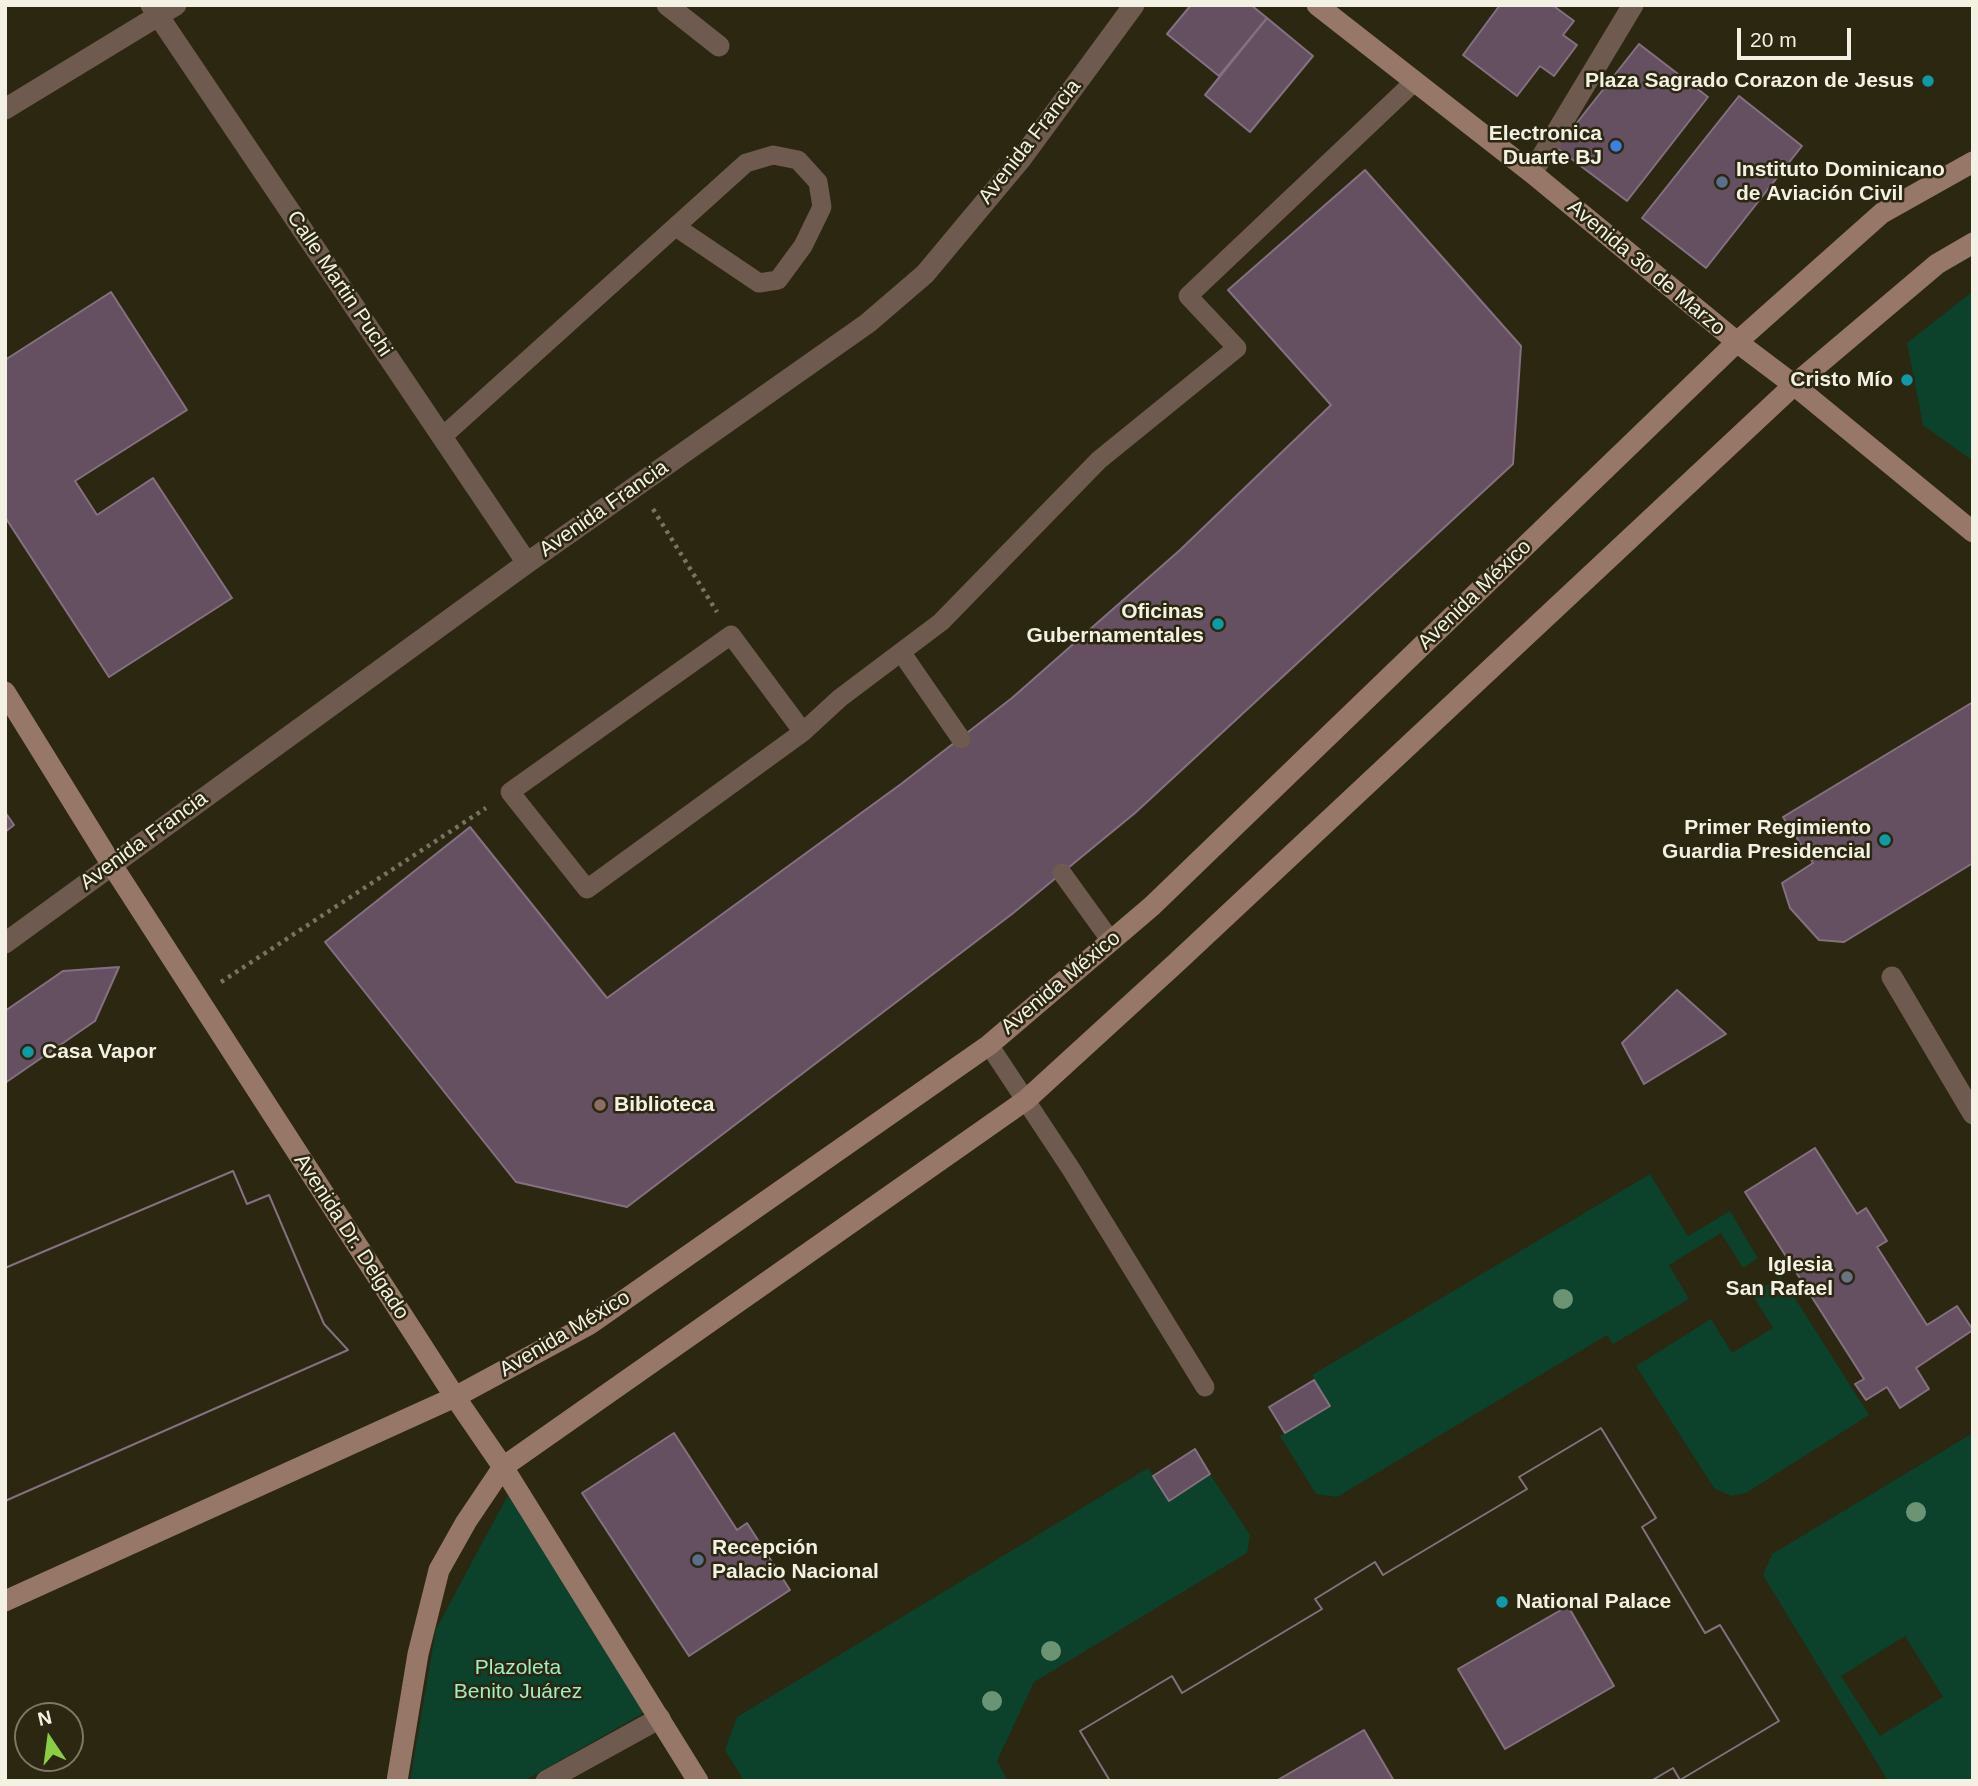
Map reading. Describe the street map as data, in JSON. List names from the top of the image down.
{
  "streets": {
    "main road": ["Avenida 30 de Marzo", "Avenida México", "Avenida Dr. Delgado"],
    "street": ["Avenida Francia", "Calle Martin Puchi"]
  },
  "crossings": [
    ["Avenida Francia", "Calle Martin Puchi"],
    ["Avenida Francia", "Avenida Dr. Delgado"],
    ["Avenida 30 de Marzo", "Avenida México"],
    ["Avenida México", "Avenida Dr. Delgado"]
  ],
  "parks": ["Plazoleta Benito Juárez"],
  "places": [
    "Plaza Sagrado Corazon de Jesus",
    "Electronica Duarte BJ",
    "Instituto Dominicano de Aviación Civil",
    "Cristo Mío",
    "Oficinas Gubernamentales",
    "Primer Regimiento Guardia Presidencial",
    "Casa Vapor",
    "Biblioteca",
    "Iglesia San Rafael",
    "Recepción Palacio Nacional",
    "National Palace"
  ],
  "scale_bar": "20 m",
  "north": "top"
}
